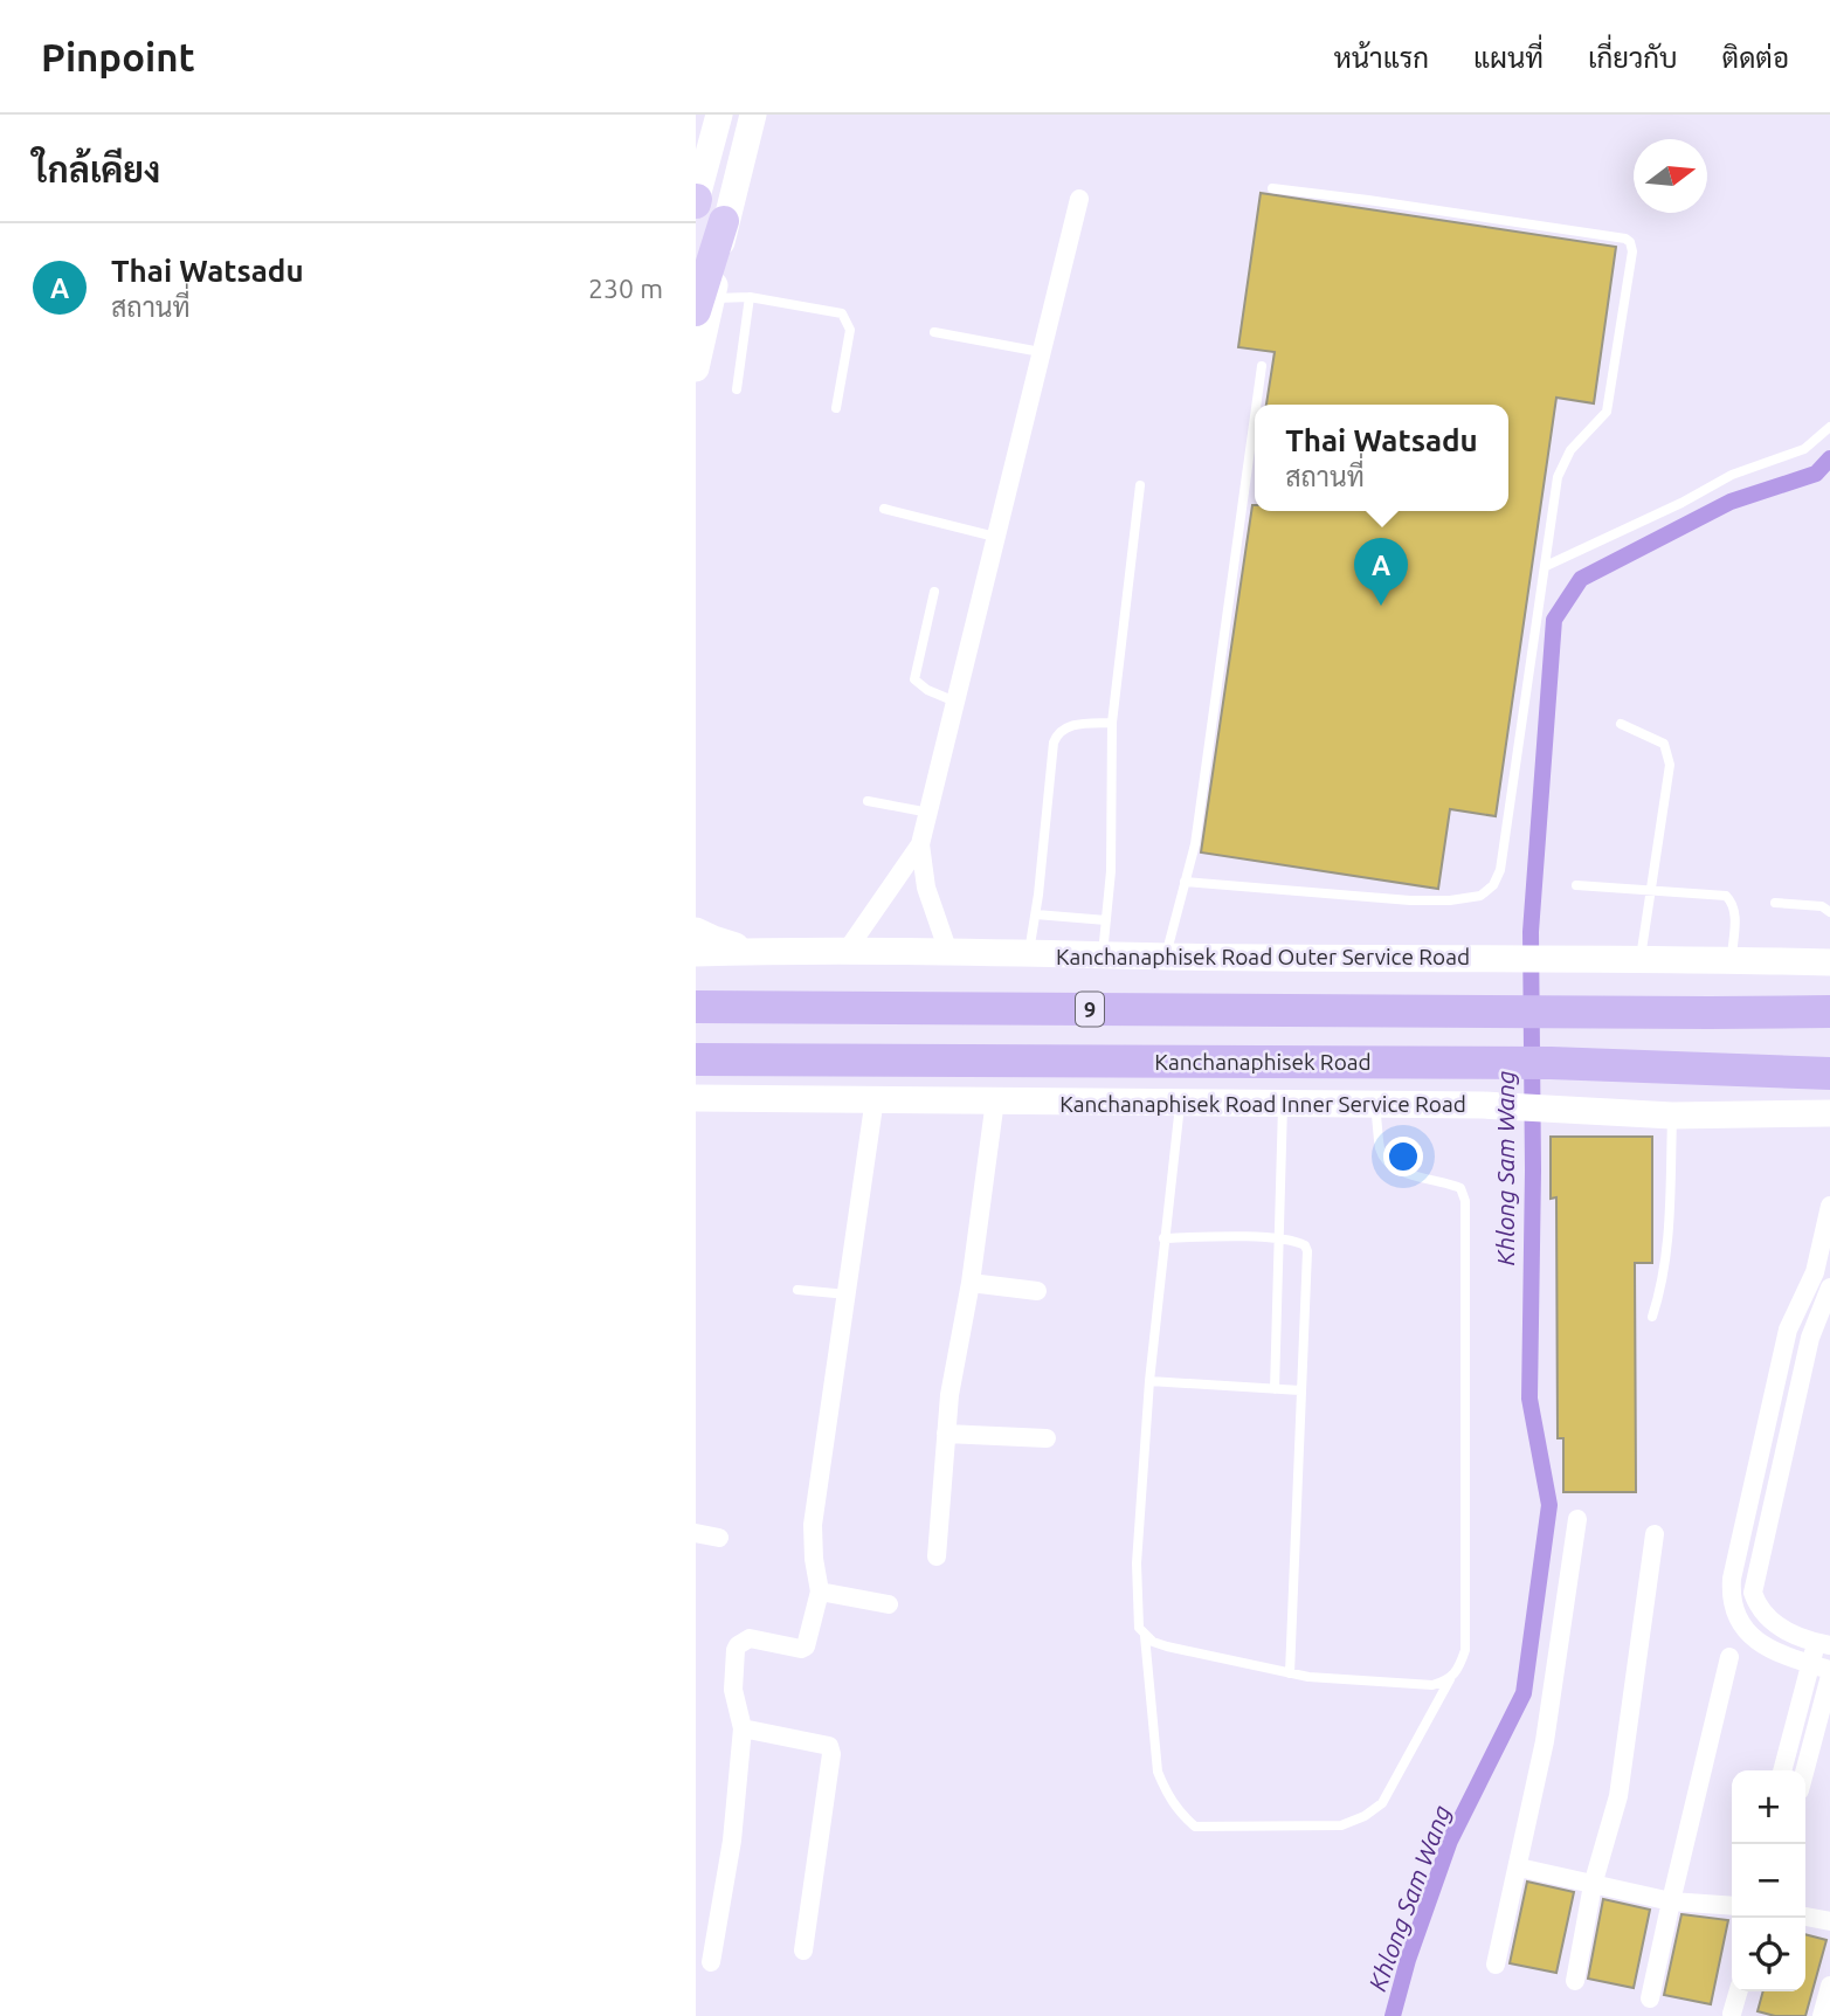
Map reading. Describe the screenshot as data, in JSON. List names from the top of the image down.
{
  "streets": {
    "highway": ["9", "Kanchanaphisek Road"],
    "main road": ["Kanchanaphisek Road Outer Service Road", "Kanchanaphisek Road Inner Service Road"]
  },
  "water": ["Khlong Sam Wang"],
  "north": "right",
  "page": {
    "header": "Pinpoint",
    "nav": [
      "หน้าแรก",
      "แผนที่",
      "เกี่ยวกับ",
      "ติดต่อ"
    ],
    "heading": "ใกล้เคียง",
    "list": [
      {
        "mark": "A",
        "name": "Thai Watsadu",
        "note": "สถานที่",
        "value": "230 m"
      }
    ],
    "popup": ["Thai Watsadu", "สถานที่"],
    "pins": "A",
    "map_buttons": ["+", "−"]
  }
}
